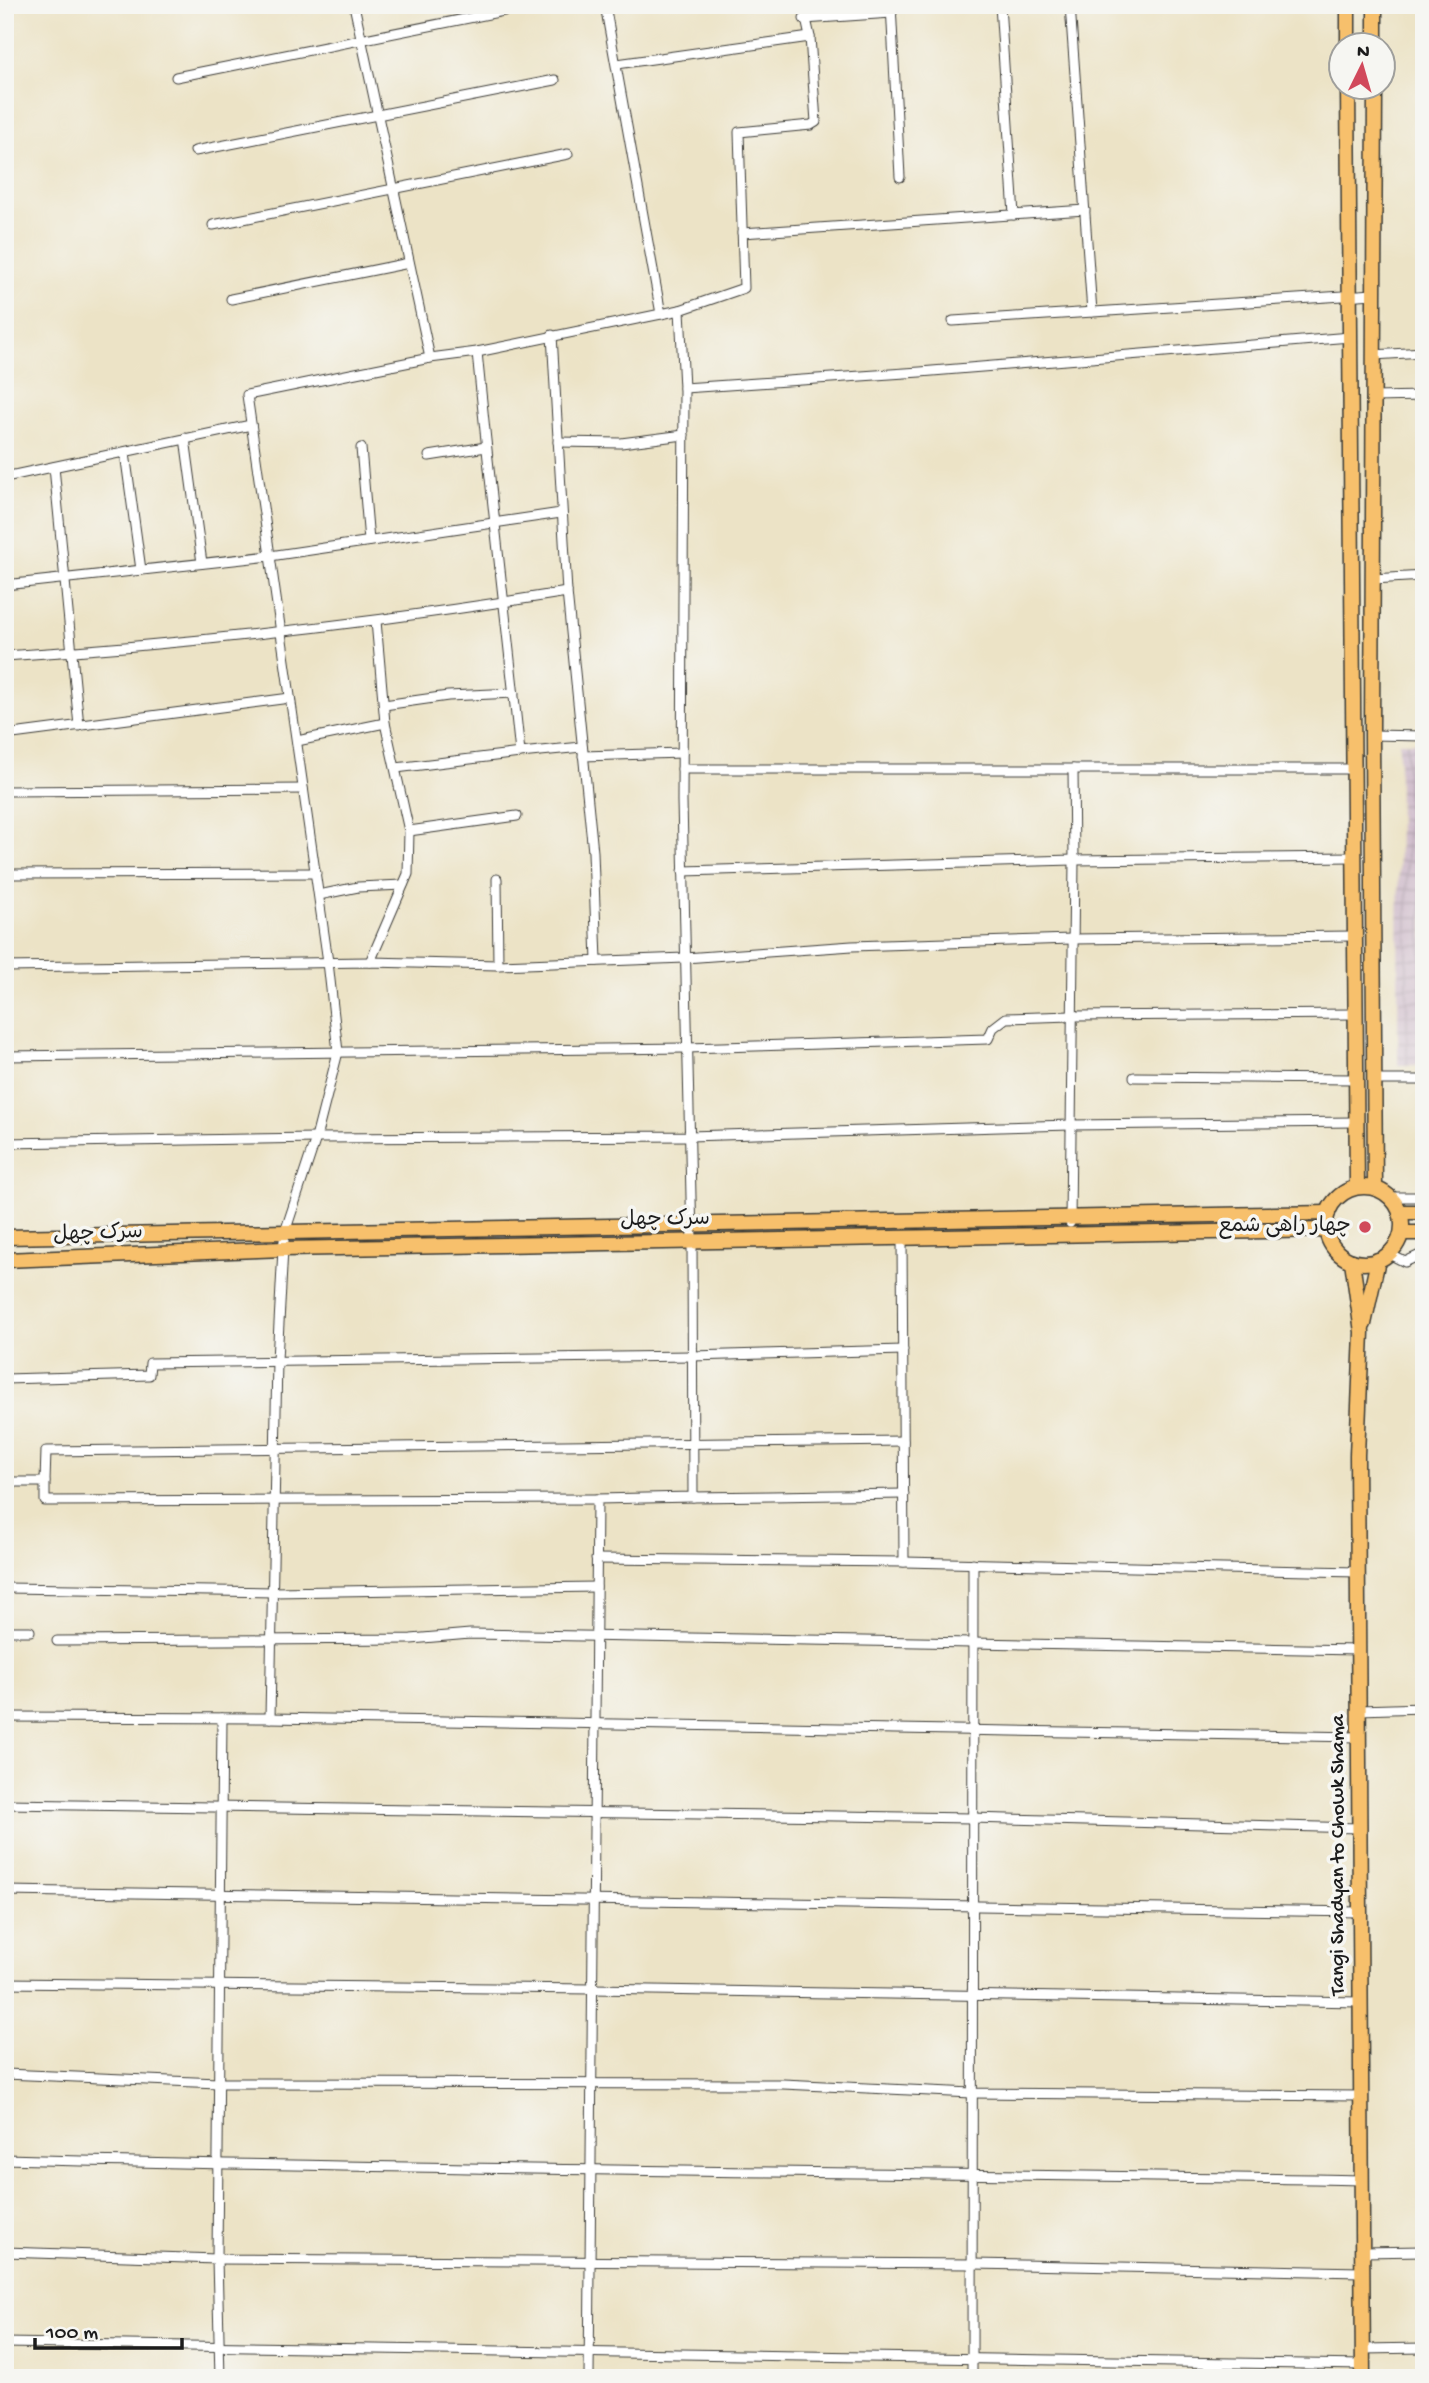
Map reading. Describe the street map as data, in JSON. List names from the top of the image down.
{
  "streets": {
    "main road": ["سرک چهل", "Tangi Shadyan to Chowk Shama"]
  },
  "places": ["چهار راهی شمع"],
  "scale_bar": "100 m",
  "north": "top"
}
